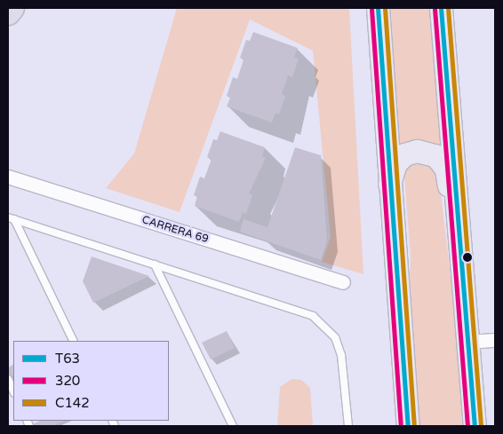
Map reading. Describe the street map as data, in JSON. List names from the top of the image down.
{
  "streets": {
    "street": ["CARRERA 69"]
  },
  "lines": ["transit line T63", "transit line C142", "transit line 320"],
  "legend": ["T63", "320", "C142"]
}
